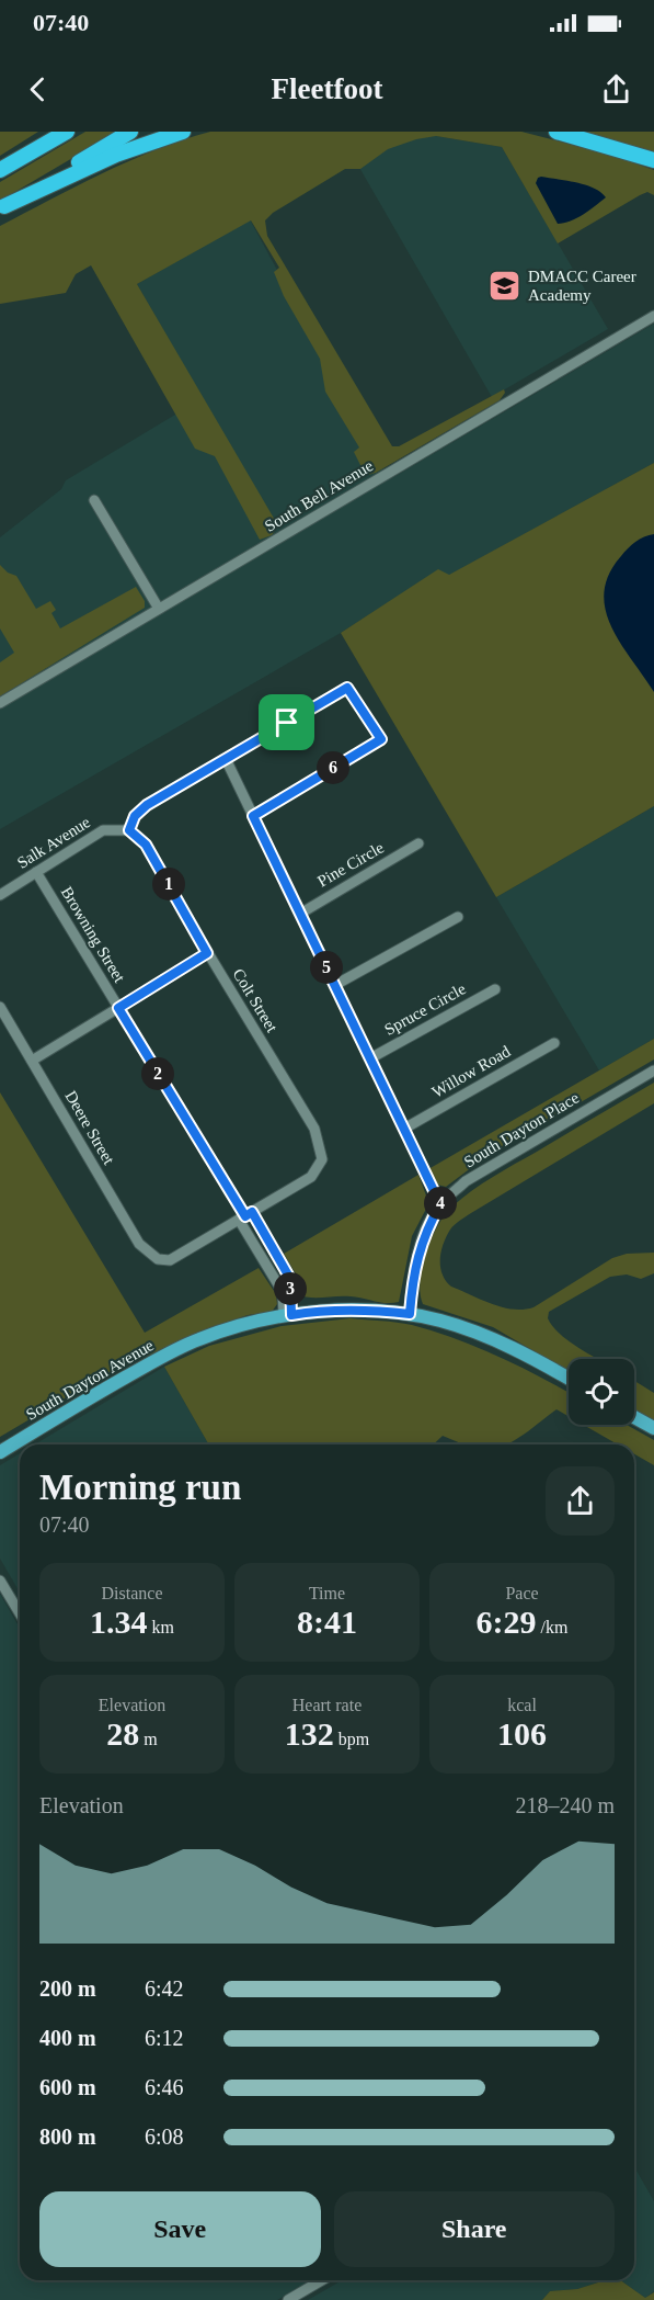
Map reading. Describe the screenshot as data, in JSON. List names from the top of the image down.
{
  "streets": {
    "main road": ["South Dayton Avenue"],
    "street": [
      "South Bell Avenue",
      "Salk Avenue",
      "Pine Circle",
      "Browning Street",
      "Colt Street",
      "Spruce Circle",
      "Willow Road",
      "Deere Street",
      "South Dayton Place"
    ]
  },
  "crossings": [
    ["Salk Avenue", "Browning Street"],
    ["Salk Avenue", "Colt Street"],
    ["Browning Street", "Colt Street"],
    ["Browning Street", "Deere Street"],
    ["Browning Street", "South Dayton Avenue"],
    ["Colt Street", "Deere Street"],
    ["South Dayton Place", "South Dayton Avenue"]
  ],
  "places": {
    "school or university": ["DMACC Career Academy"]
  },
  "page": {
    "status": "07:40",
    "header": "Fleetfoot",
    "pins": [
      "6",
      "1",
      "5",
      "2",
      "4",
      "3"
    ],
    "heading": ["Morning run", "07:40"],
    "stats": [
      ["Distance", "1.34 km"],
      ["Time", "8:41"],
      ["Pace", "6:29 /km"],
      ["Elevation", "28 m"],
      ["Heart rate", "132 bpm"],
      ["kcal", "106"]
    ],
    "chart": ["Elevation", "218–240 m"],
    "list": [
      {
        "name": "200 m",
        "note": "6:42"
      },
      {
        "name": "400 m",
        "note": "6:12"
      },
      {
        "name": "600 m",
        "note": "6:46"
      },
      {
        "name": "800 m",
        "note": "6:08"
      }
    ],
    "buttons": ["Save", "Share"]
  }
}
